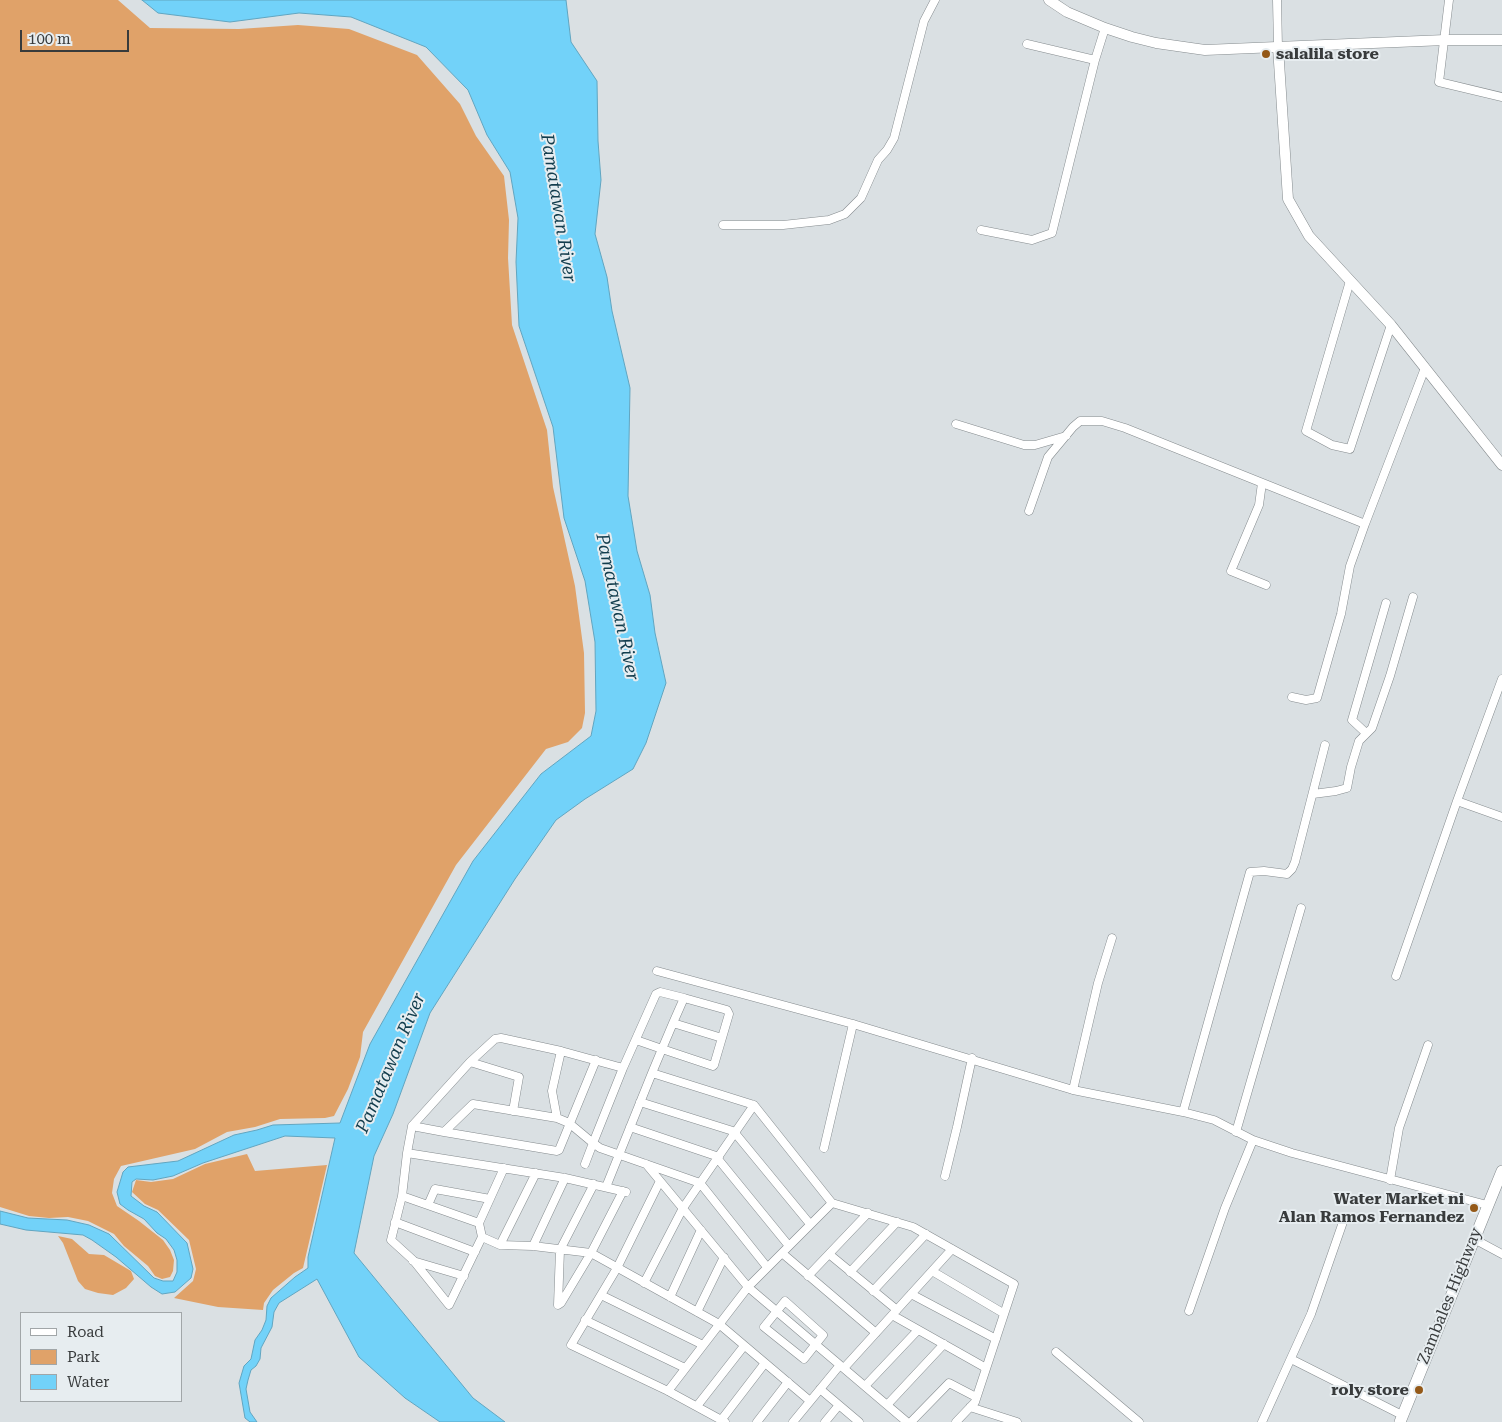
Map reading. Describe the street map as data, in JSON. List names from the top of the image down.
{
  "streets": {
    "main road": ["Zambales Highway"]
  },
  "water": ["Pamatawan River"],
  "places": ["salalila store", "Water Market ni Alan Ramos Fernandez", "roly store"],
  "legend": ["Road", "Park", "Water"],
  "scale_bar": "100 m"
}
